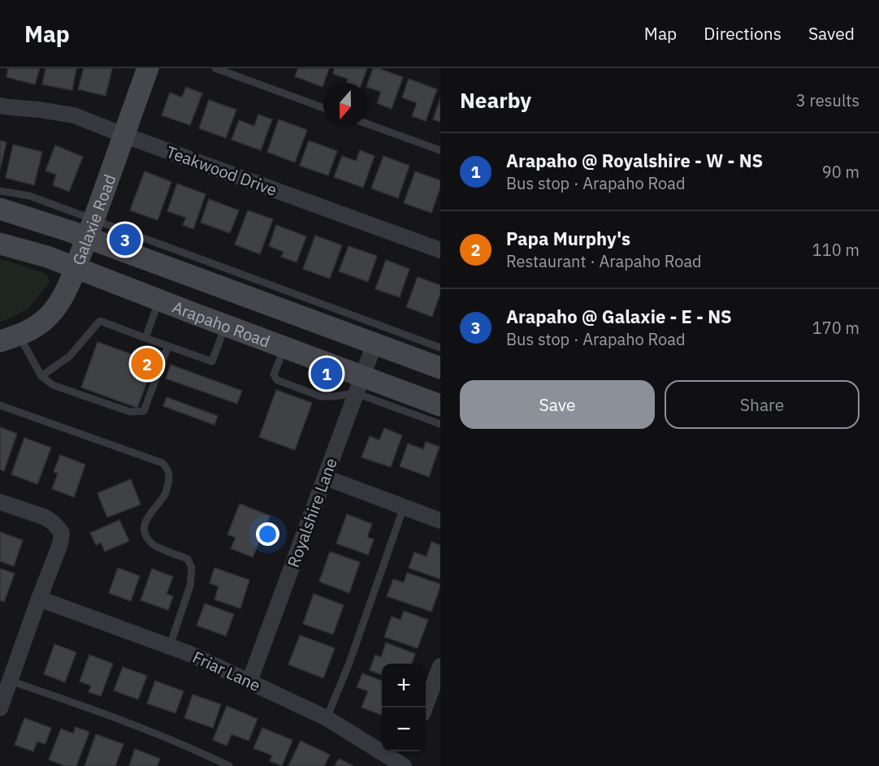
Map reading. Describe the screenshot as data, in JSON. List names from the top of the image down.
{
  "streets": {
    "main road": ["Galaxie Road", "Arapaho Road"],
    "street": ["Teakwood Drive", "Royalshire Lane", "Friar Lane"]
  },
  "crossings": [
    ["Teakwood Drive", "Galaxie Road"],
    ["Galaxie Road", "Arapaho Road"],
    ["Arapaho Road", "Royalshire Lane"],
    ["Royalshire Lane", "Friar Lane"]
  ],
  "north": "bottom",
  "page": {
    "header": "Map",
    "nav": ["Map", "Directions", "Saved"],
    "heading": ["Nearby", "3 results"],
    "list": [
      {
        "mark": "1",
        "name": "Arapaho @ Royalshire - W - NS",
        "note": "Bus stop · Arapaho Road",
        "value": "90 m"
      },
      {
        "mark": "2",
        "name": "Papa Murphy's",
        "note": "Restaurant · Arapaho Road",
        "value": "110 m"
      },
      {
        "mark": "3",
        "name": "Arapaho @ Galaxie - E - NS",
        "note": "Bus stop · Arapaho Road",
        "value": "170 m"
      }
    ],
    "pins": ["3", "2", "1"],
    "buttons": ["Save", "Share"],
    "map_buttons": ["+", "−"]
  }
}
